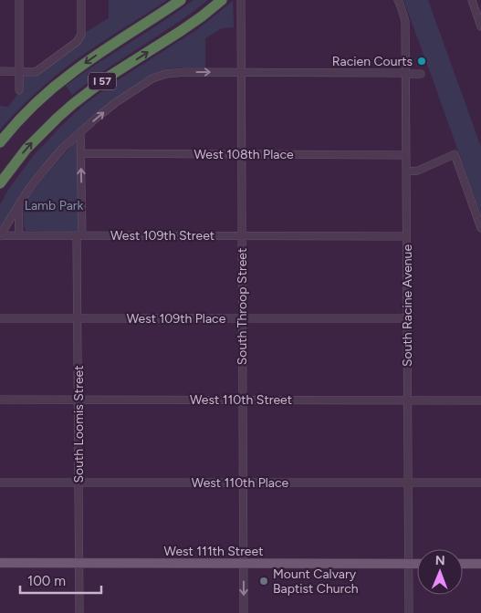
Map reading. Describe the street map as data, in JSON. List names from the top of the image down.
{
  "streets": {
    "highway": ["I 57"],
    "main road": ["West 111th Street"],
    "street": [
      "West 108th Place",
      "West 109th Street",
      "South Racine Avenue",
      "South Throop Street",
      "West 109th Place",
      "West 110th Street",
      "South Loomis Street",
      "West 110th Place"
    ]
  },
  "crossings": [
    ["West 108th Place", "South Racine Avenue"],
    ["West 108th Place", "South Throop Street"],
    ["West 108th Place", "South Loomis Street"],
    ["West 109th Street", "South Racine Avenue"],
    ["West 109th Street", "South Throop Street"],
    ["West 109th Street", "South Loomis Street"],
    ["South Racine Avenue", "West 109th Place"],
    ["South Racine Avenue", "West 110th Street"],
    ["South Racine Avenue", "West 110th Place"],
    ["South Racine Avenue", "West 111th Street"],
    ["South Throop Street", "West 109th Place"],
    ["South Throop Street", "West 110th Street"],
    ["South Throop Street", "West 110th Place"],
    ["South Throop Street", "West 111th Street"],
    ["West 109th Place", "South Loomis Street"],
    ["West 110th Street", "South Loomis Street"],
    ["South Loomis Street", "West 110th Place"],
    ["South Loomis Street", "West 111th Street"]
  ],
  "parks": ["Lamb Park"],
  "places": ["Racien Courts", "Mount Calvary Baptist Church"],
  "scale_bar": "100 m",
  "north": "top"
}
